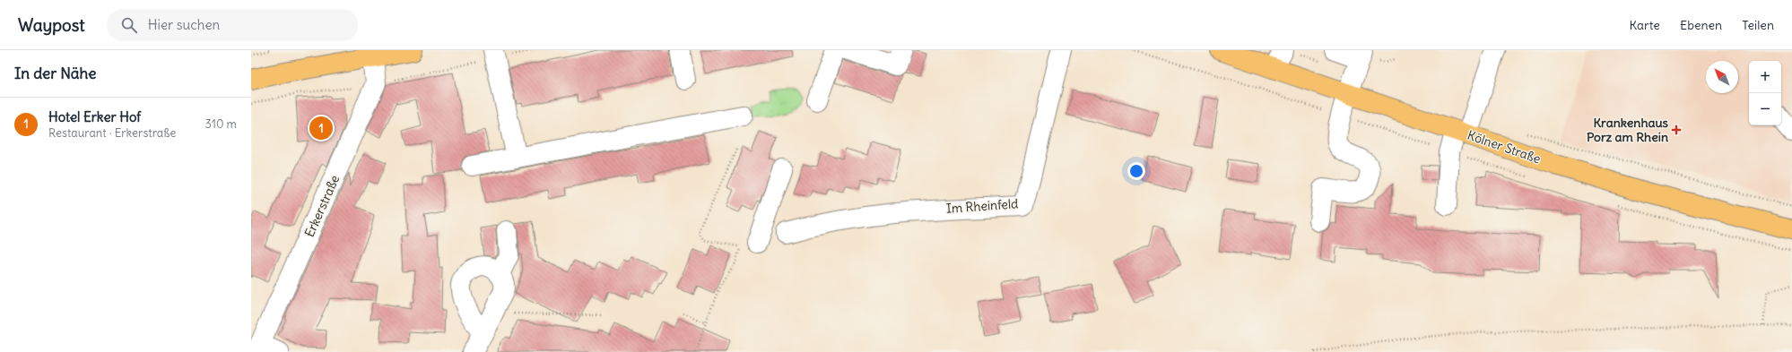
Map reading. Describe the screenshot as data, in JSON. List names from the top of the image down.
{
  "streets": {
    "main road": ["Kölner Straße"],
    "street": ["Erkerstraße", "Im Rheinfeld"]
  },
  "places": {
    "health": ["Krankenhaus Porz am Rhein"]
  },
  "north": "top left",
  "page": {
    "header": "Waypost",
    "search": "Hier suchen",
    "nav": ["Karte", "Ebenen", "Teilen"],
    "heading": "In der Nähe",
    "map_buttons": ["+", "−"],
    "list": [
      {
        "mark": "1",
        "name": "Hotel Erker Hof",
        "note": "Restaurant · Erkerstraße",
        "value": "310 m"
      }
    ],
    "pins": "1"
  }
}
